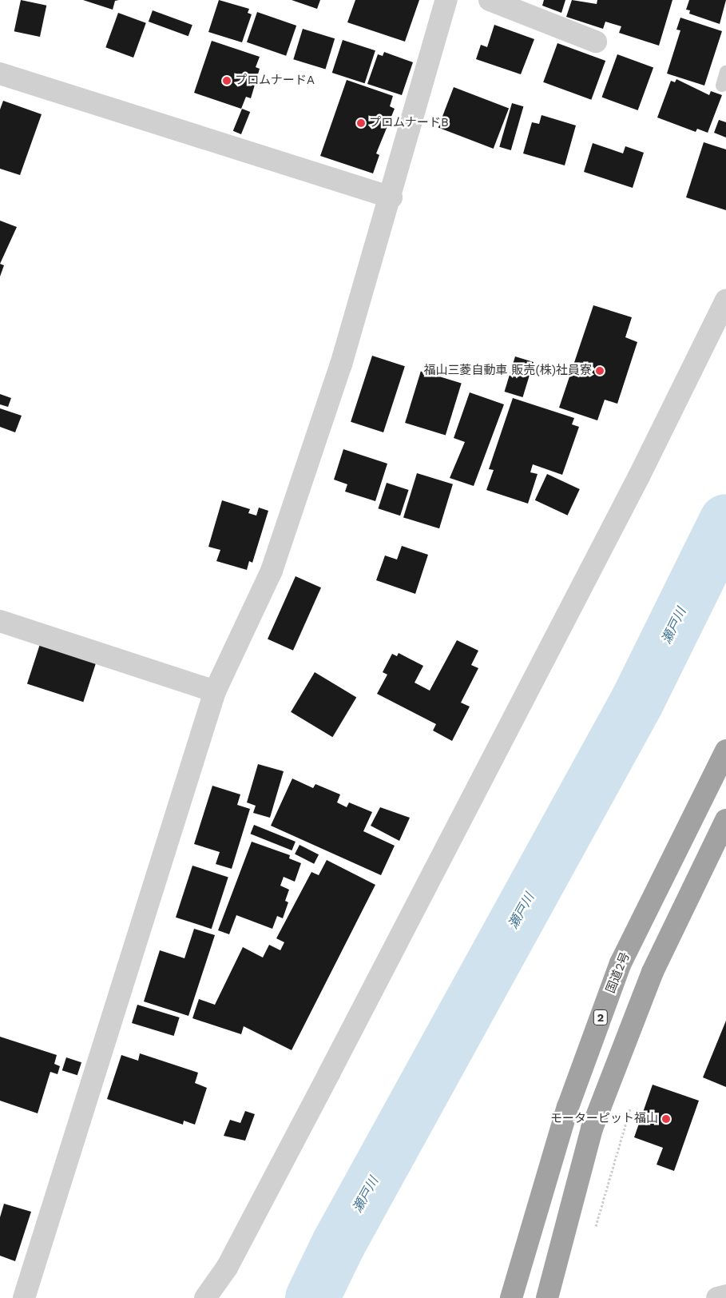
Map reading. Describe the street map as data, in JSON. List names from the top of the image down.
{
  "streets": {
    "highway": ["国道2号", "2"]
  },
  "water": ["瀬戸川"],
  "places": [
    "プロムナードA",
    "プロムナードB",
    "福山三菱自動車 販売(株)社員寮",
    "モーターピット福山"
  ]
}
